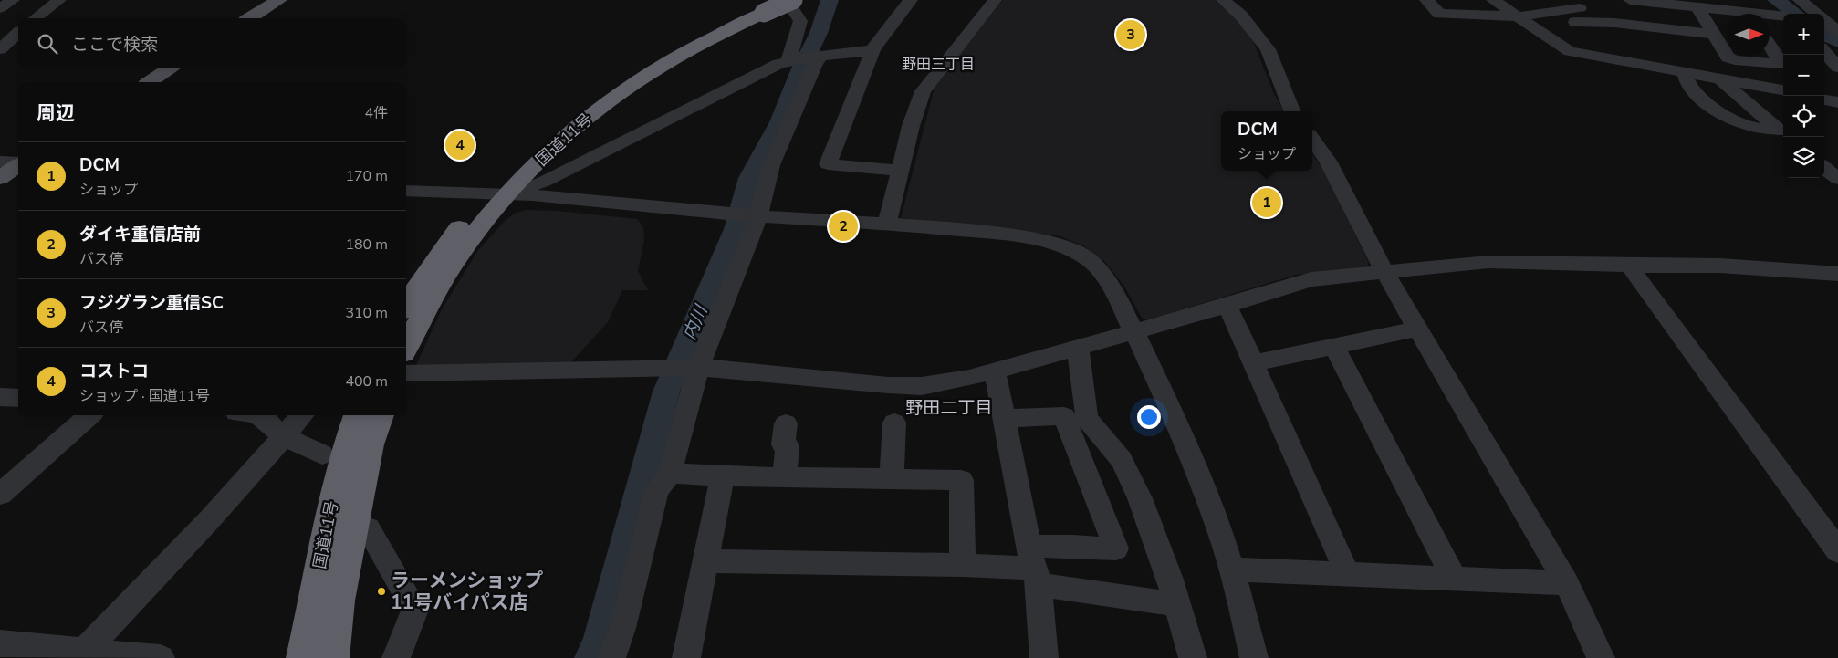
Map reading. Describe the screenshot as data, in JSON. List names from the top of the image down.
{
  "streets": {
    "highway": ["国道11号"]
  },
  "districts": ["野田三丁目", "野田二丁目"],
  "water": ["内川"],
  "places": ["ラーメンショップ 11号バイパス店"],
  "north": "right",
  "page": {
    "map_buttons": ["+", "−"],
    "pins": [
      "3",
      "4",
      "1",
      "2"
    ],
    "search": "ここで検索",
    "heading": ["周辺", "4件"],
    "popup": ["DCM", "ショップ"],
    "list": [
      {
        "mark": "1",
        "name": "DCM",
        "note": "ショップ",
        "value": "170 m"
      },
      {
        "mark": "2",
        "name": "ダイキ重信店前",
        "note": "バス停",
        "value": "180 m"
      },
      {
        "mark": "3",
        "name": "フジグラン重信SC",
        "note": "バス停",
        "value": "310 m"
      },
      {
        "mark": "4",
        "name": "コストコ",
        "note": "ショップ · 国道11号",
        "value": "400 m"
      }
    ]
  }
}
